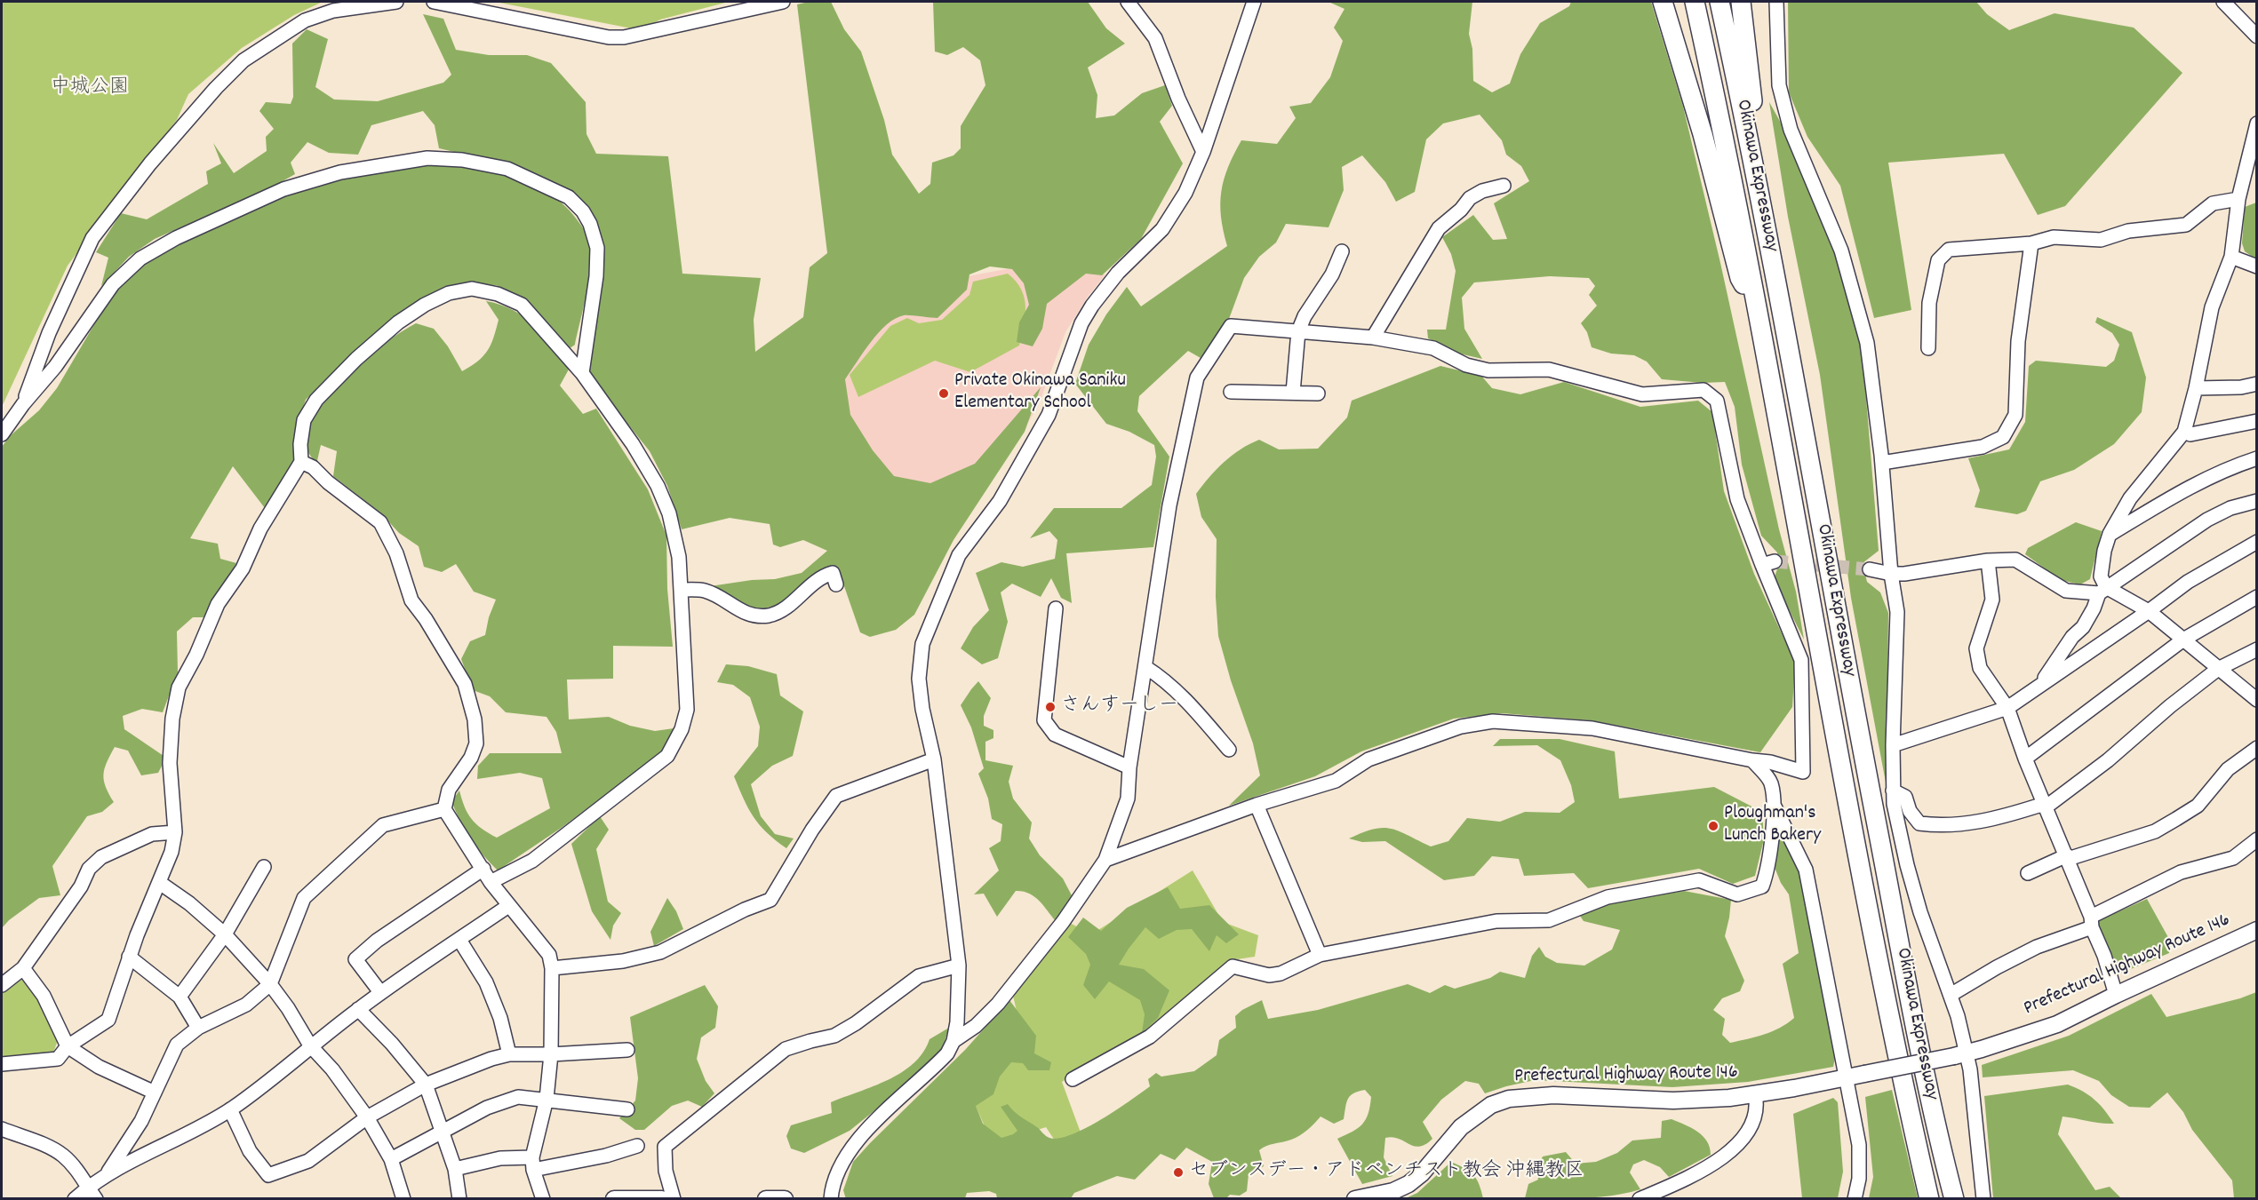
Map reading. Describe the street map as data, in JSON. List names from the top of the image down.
{
  "streets": {
    "highway": ["Okinawa Expressway"],
    "main road": ["Prefectural Highway Route 146"]
  },
  "parks": ["中城公園"],
  "places": [
    "Private Okinawa Saniku Elementary School",
    "さんすーしー",
    "Ploughman's Lunch Bakery",
    "セブンスデー・アドベンチスト教会 沖縄教区"
  ]
}
